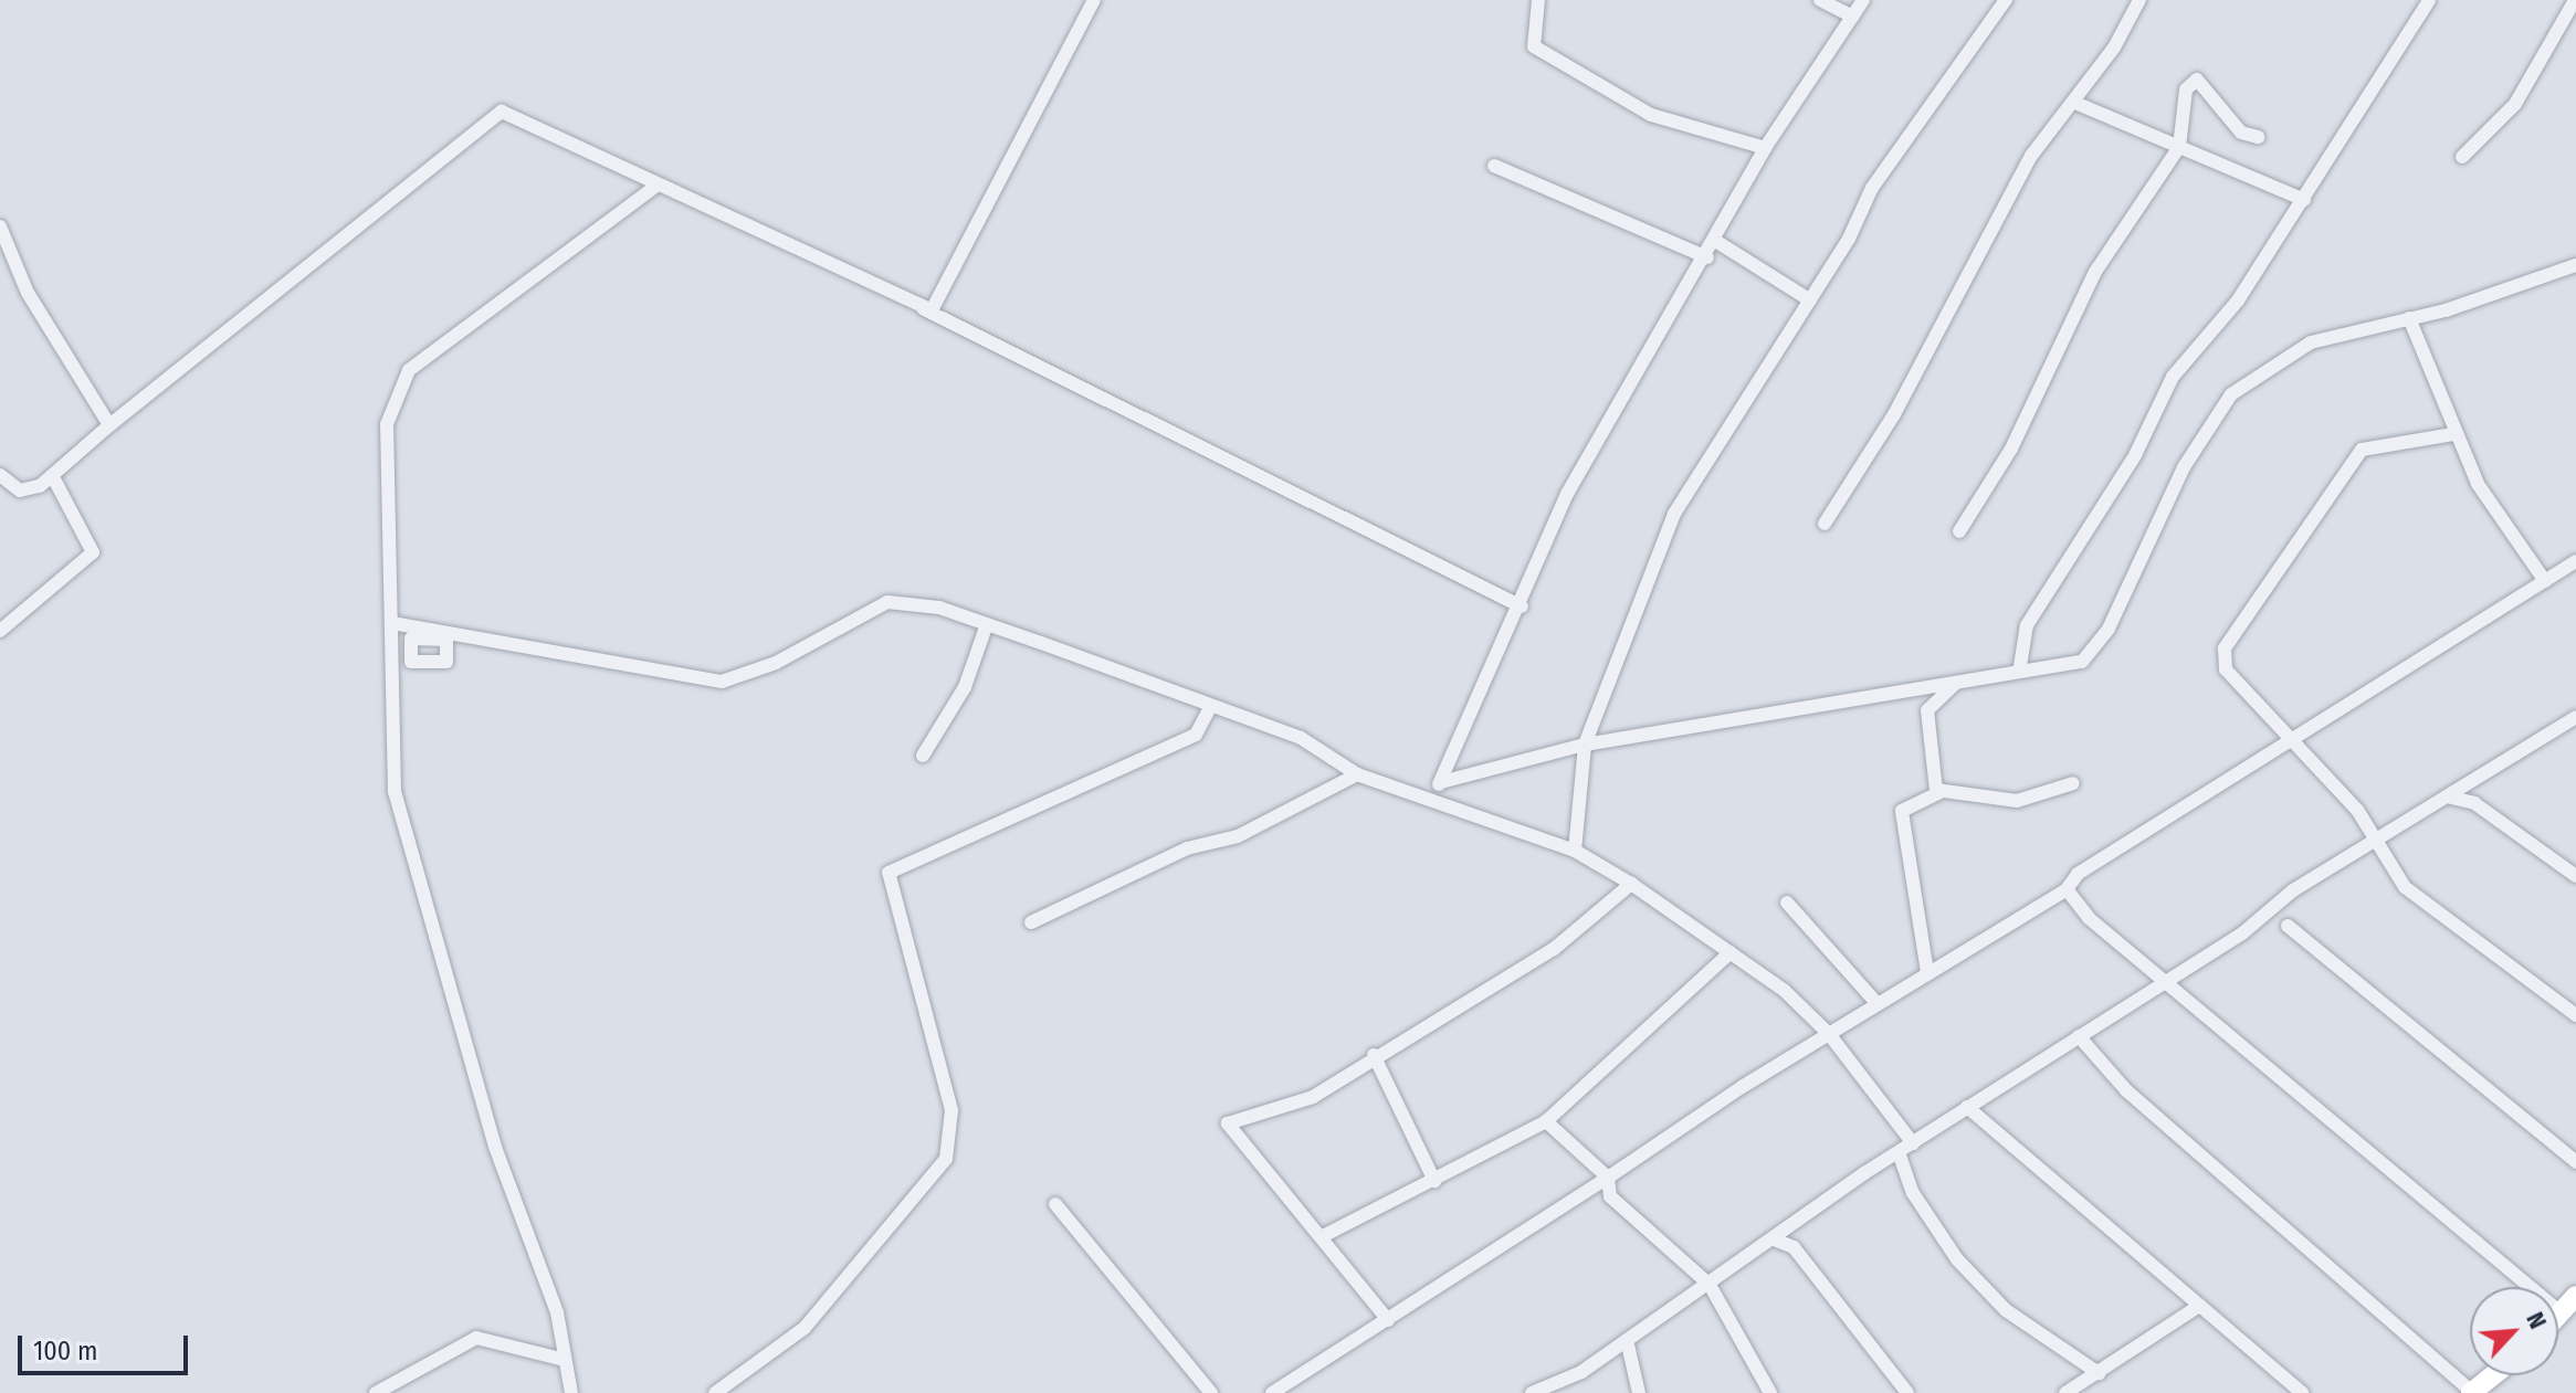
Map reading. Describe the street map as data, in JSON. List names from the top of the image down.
{
  "scale_bar": "100 m",
  "north": "top right"
}
